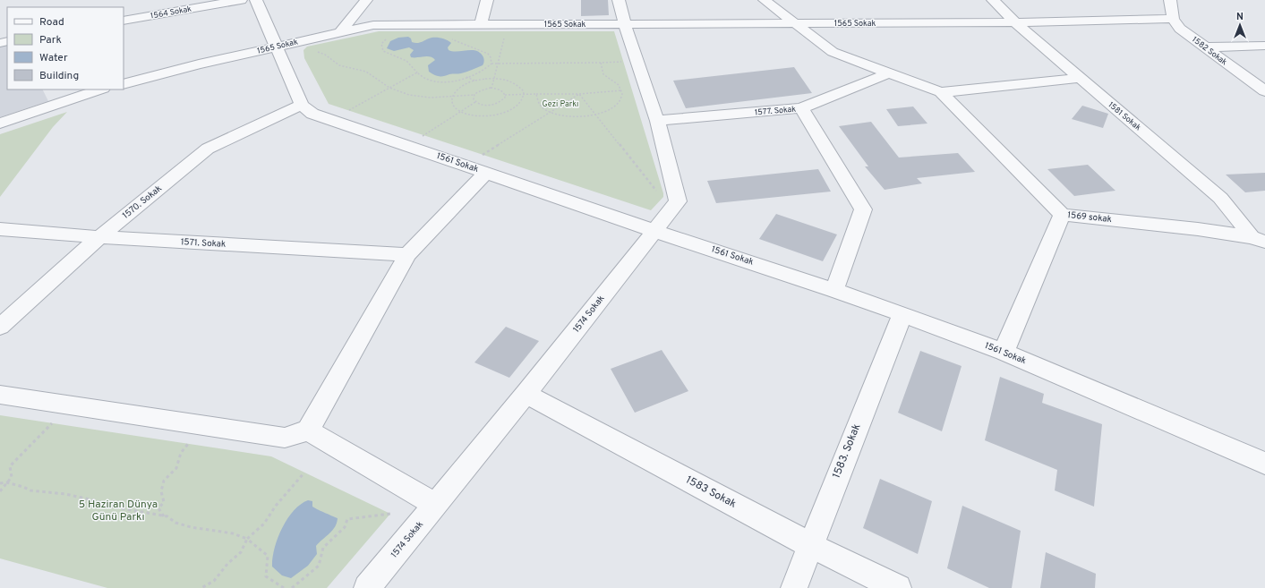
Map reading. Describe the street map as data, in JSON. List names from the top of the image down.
{
  "streets": {
    "street": [
      "1564 Sokak",
      "1565 Sokak",
      "1582 Sokak",
      "1577. Sokak",
      "1581 Sokak",
      "1561 Sokak",
      "1570. Sokak",
      "1569 sokak",
      "1571. Sokak",
      "1574 Sokak",
      "1583. Sokak",
      "1583 Sokak"
    ]
  },
  "crossings": [
    ["1565 Sokak", "1582 Sokak"],
    ["1565 Sokak", "1581 Sokak"],
    ["1565 Sokak", "1574 Sokak"],
    ["1577. Sokak", "1574 Sokak"],
    ["1581 Sokak", "1569 sokak"],
    ["1561 Sokak", "1570. Sokak"],
    ["1561 Sokak", "1569 sokak"],
    ["1561 Sokak", "1574 Sokak"],
    ["1561 Sokak", "1583. Sokak"],
    ["1570. Sokak", "1571. Sokak"],
    ["1574 Sokak", "1583 Sokak"],
    ["1583. Sokak", "1583 Sokak"]
  ],
  "parks": ["Gezi Parkı", "5 Haziran Dünya Günü Parkı"],
  "legend": [
    "Road",
    "Park",
    "Water",
    "Building"
  ],
  "north": "top"
}
